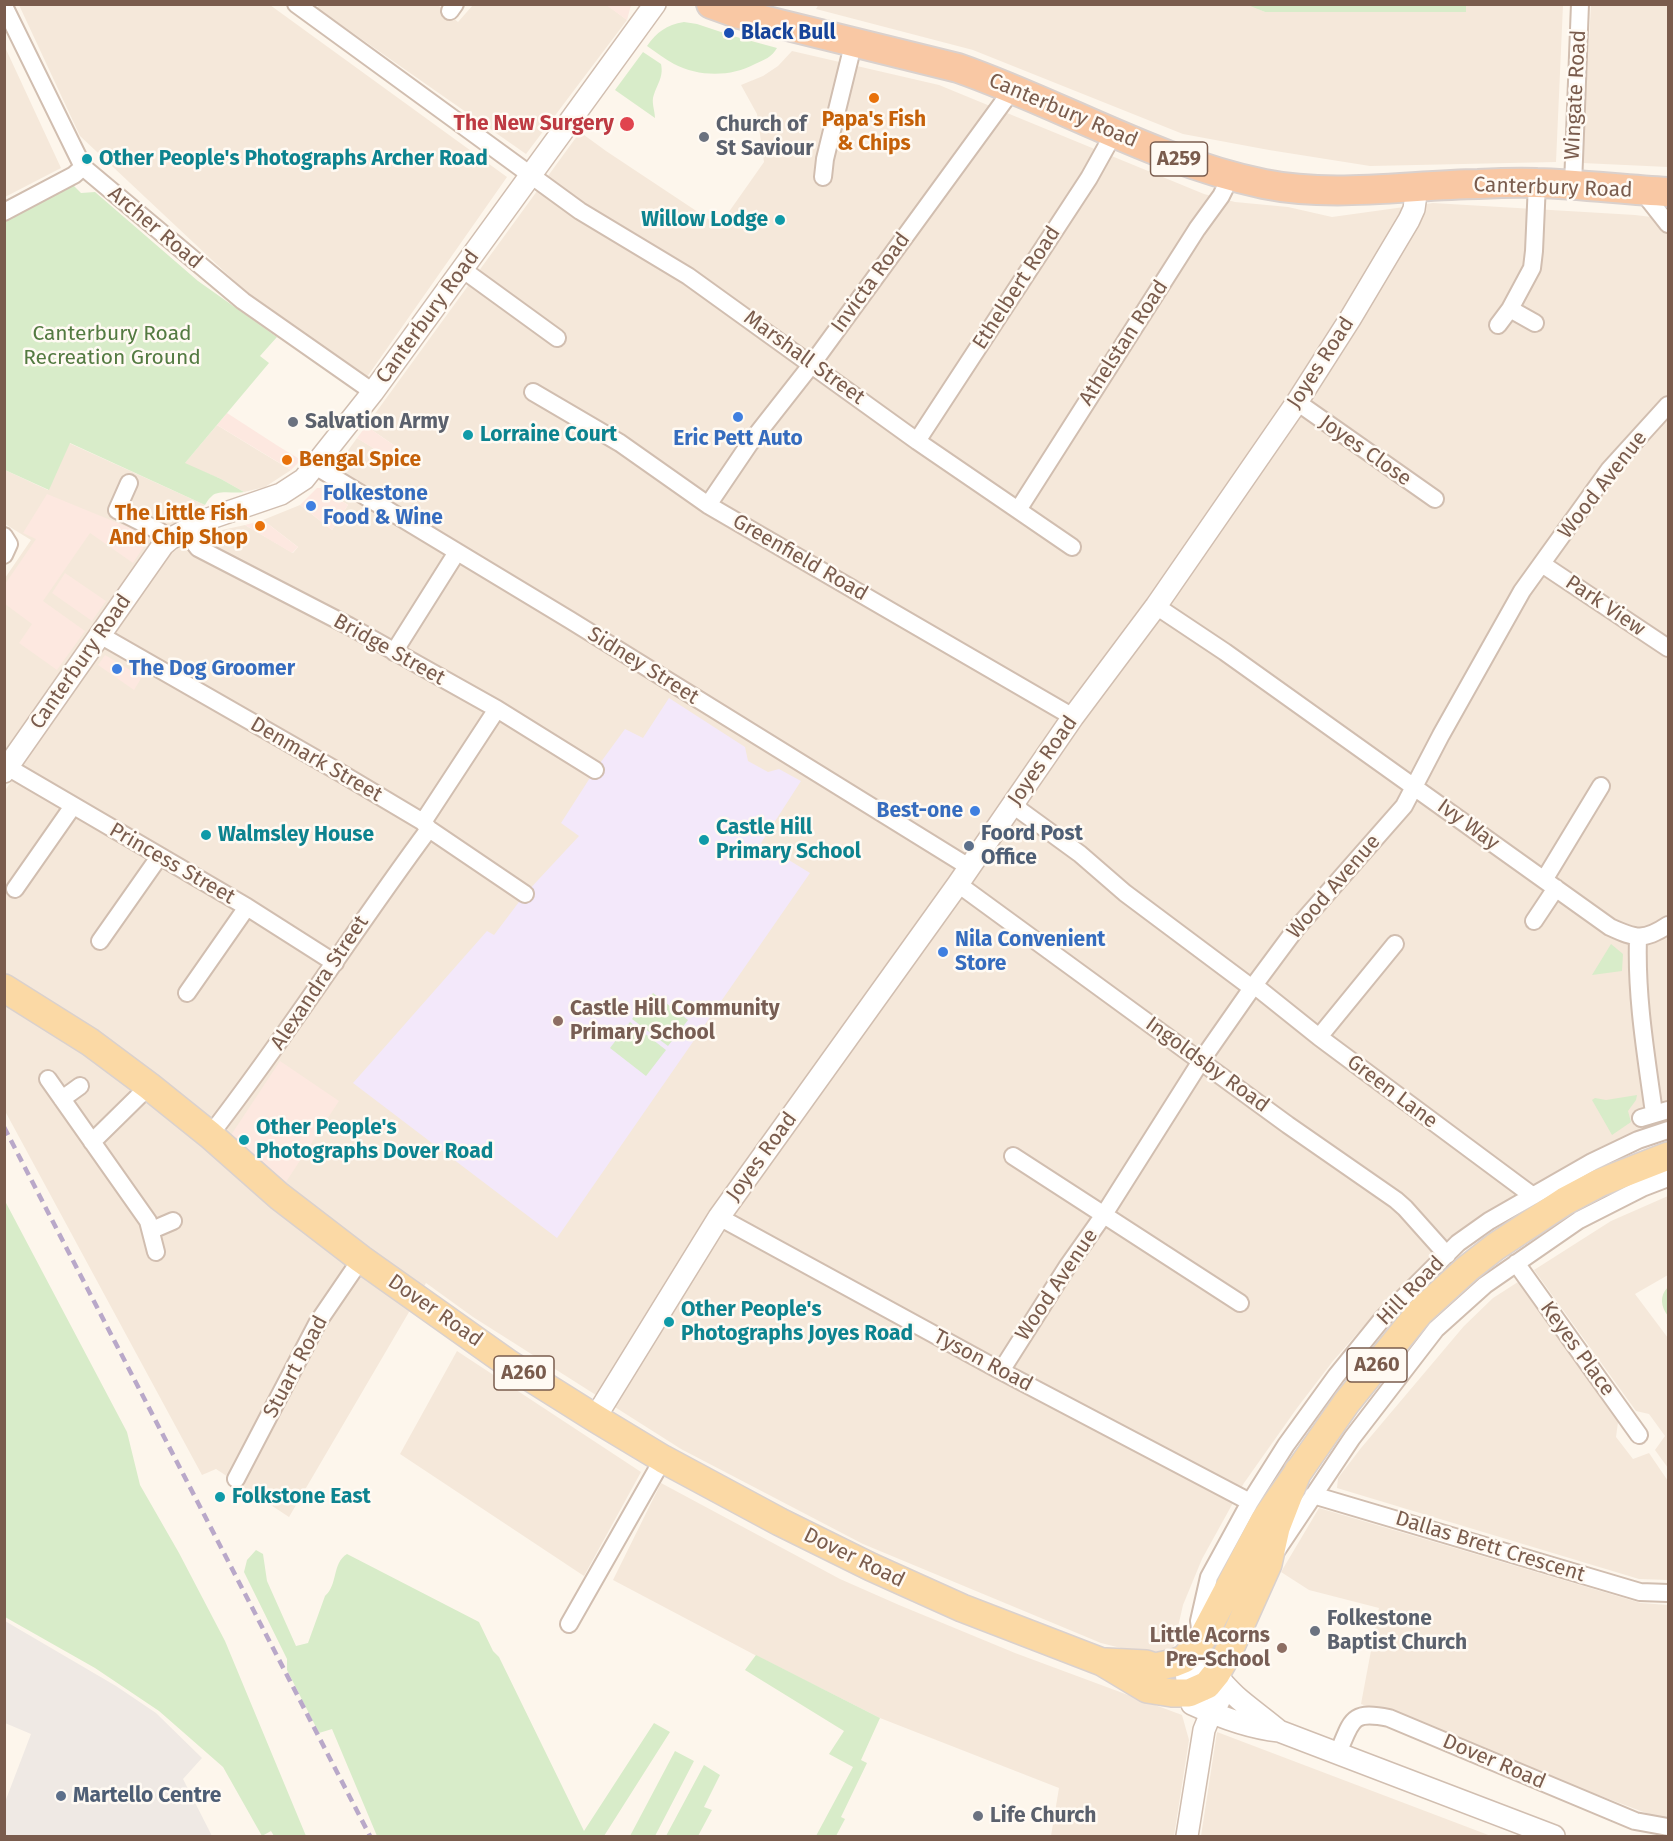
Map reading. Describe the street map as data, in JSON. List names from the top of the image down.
{
  "streets": {
    "highway": ["Canterbury Road", "A259"],
    "main road": ["Dover Road", "A260"],
    "street": [
      "Wingate Road",
      "Archer Road",
      "Invicta Road",
      "Ethelbert Road",
      "Athelstan Road",
      "Marshall Street",
      "Joyes Road",
      "Joyes Close",
      "Wood Avenue",
      "Greenfield Road",
      "Park View",
      "Bridge Street",
      "Sidney Street",
      "Denmark Street",
      "Ivy Way",
      "Princess Street",
      "Alexandra Street",
      "Ingoldsby Road",
      "Green Lane",
      "Hill Road",
      "Keyes Place",
      "Tyson Road",
      "Stuart Road",
      "Dallas Brett Crescent"
    ]
  },
  "crossings": [
    ["Wingate Road", "Canterbury Road"],
    ["Canterbury Road", "Archer Road"],
    ["Canterbury Road", "Invicta Road"],
    ["Canterbury Road", "Ethelbert Road"],
    ["Canterbury Road", "Athelstan Road"],
    ["Canterbury Road", "Marshall Street"],
    ["Canterbury Road", "Joyes Road"],
    ["Canterbury Road", "Bridge Street"],
    ["Canterbury Road", "Sidney Street"],
    ["Canterbury Road", "Denmark Street"],
    ["Canterbury Road", "Princess Street"],
    ["Invicta Road", "Marshall Street"],
    ["Invicta Road", "Greenfield Road"],
    ["Ethelbert Road", "Marshall Street"],
    ["Athelstan Road", "Marshall Street"],
    ["Joyes Road", "Joyes Close"],
    ["Joyes Road", "Greenfield Road"],
    ["Joyes Road", "Sidney Street"],
    ["Joyes Road", "Ivy Way"],
    ["Joyes Road", "Ingoldsby Road"],
    ["Joyes Road", "Green Lane"],
    ["Joyes Road", "Dover Road"],
    ["Joyes Road", "Tyson Road"],
    ["Wood Avenue", "Park View"],
    ["Wood Avenue", "Ivy Way"],
    ["Wood Avenue", "Ingoldsby Road"],
    ["Wood Avenue", "Green Lane"],
    ["Wood Avenue", "Tyson Road"],
    ["Bridge Street", "Alexandra Street"],
    ["Sidney Street", "Ingoldsby Road"],
    ["Denmark Street", "Alexandra Street"],
    ["Princess Street", "Alexandra Street"],
    ["Alexandra Street", "Dover Road"],
    ["Ingoldsby Road", "Hill Road"],
    ["Ingoldsby Road", "A260"],
    ["Green Lane", "Hill Road"],
    ["Hill Road", "Keyes Place"],
    ["Hill Road", "Tyson Road"],
    ["Hill Road", "A260"],
    ["Hill Road", "Dallas Brett Crescent"],
    ["Dover Road", "A260"],
    ["Dover Road", "Stuart Road"]
  ],
  "parks": ["Canterbury Road Recreation Ground"],
  "places": [
    "Black Bull",
    "Papa's Fish & Chips",
    "The New Surgery",
    "Church of St Saviour",
    "Other People's Photographs Archer Road",
    "Willow Lodge",
    "Eric Pett Auto",
    "Salvation Army",
    "Lorraine Court",
    "Bengal Spice",
    "Folkestone Food & Wine",
    "The Little Fish And Chip Shop",
    "The Dog Groomer",
    "Best-one",
    "Walmsley House",
    "Castle Hill Primary School",
    "Foord Post Office",
    "Nila Convenient Store",
    "Castle Hill Community Primary School",
    "Other People's Photographs Dover Road",
    "Other People's Photographs Joyes Road",
    "Folkstone East",
    "Folkestone Baptist Church",
    "Little Acorns Pre-School",
    "Martello Centre",
    "Life Church"
  ]
}
